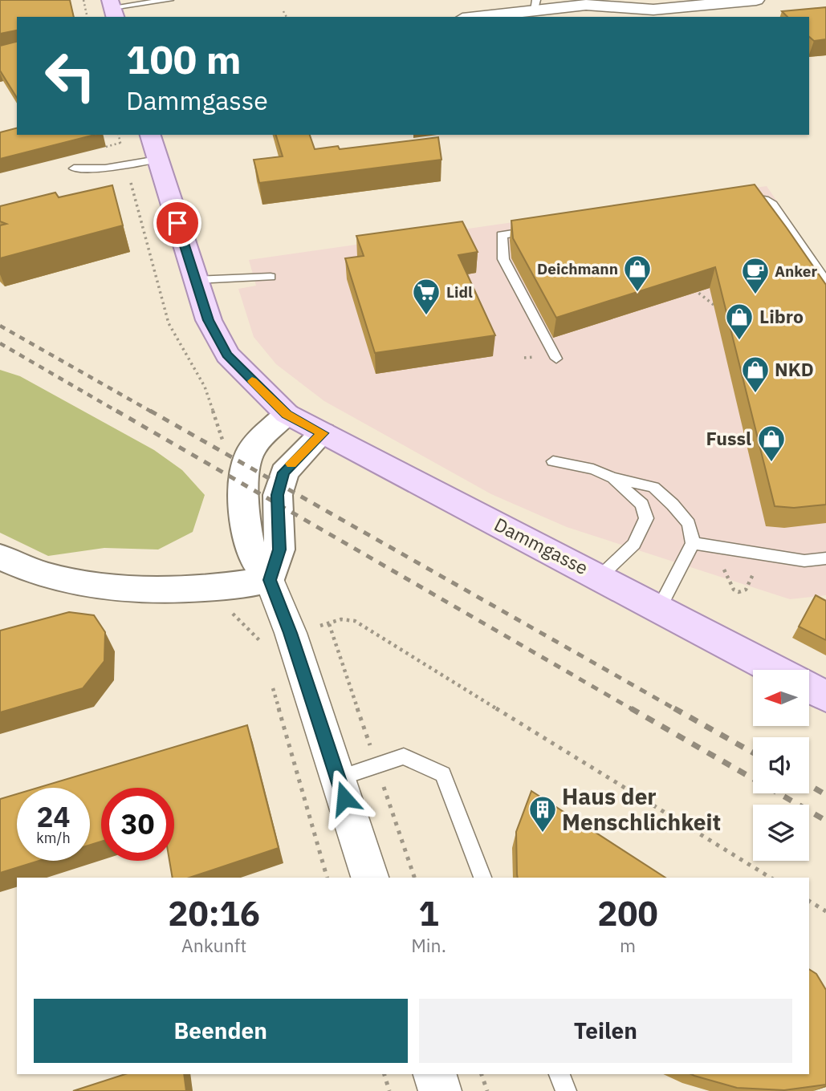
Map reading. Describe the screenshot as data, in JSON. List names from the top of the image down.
{
  "streets": {
    "main road": ["Dammgasse"]
  },
  "places": {
    "shop": [
      "Deichmann",
      "Libro",
      "NKD",
      "Fussl"
    ],
    "cafe": ["Anker"],
    "supermarket": ["Lidl"],
    "building": ["Haus der Menschlichkeit"]
  },
  "north": "left",
  "page": {
    "turn": ["100 m", "Dammgasse"],
    "speed": "24 km/h",
    "limit": "30",
    "eta": [
      "20:16",
      "Ankunft",
      "1",
      "Min.",
      "200",
      "m"
    ],
    "buttons": ["Beenden", "Teilen"]
  }
}
